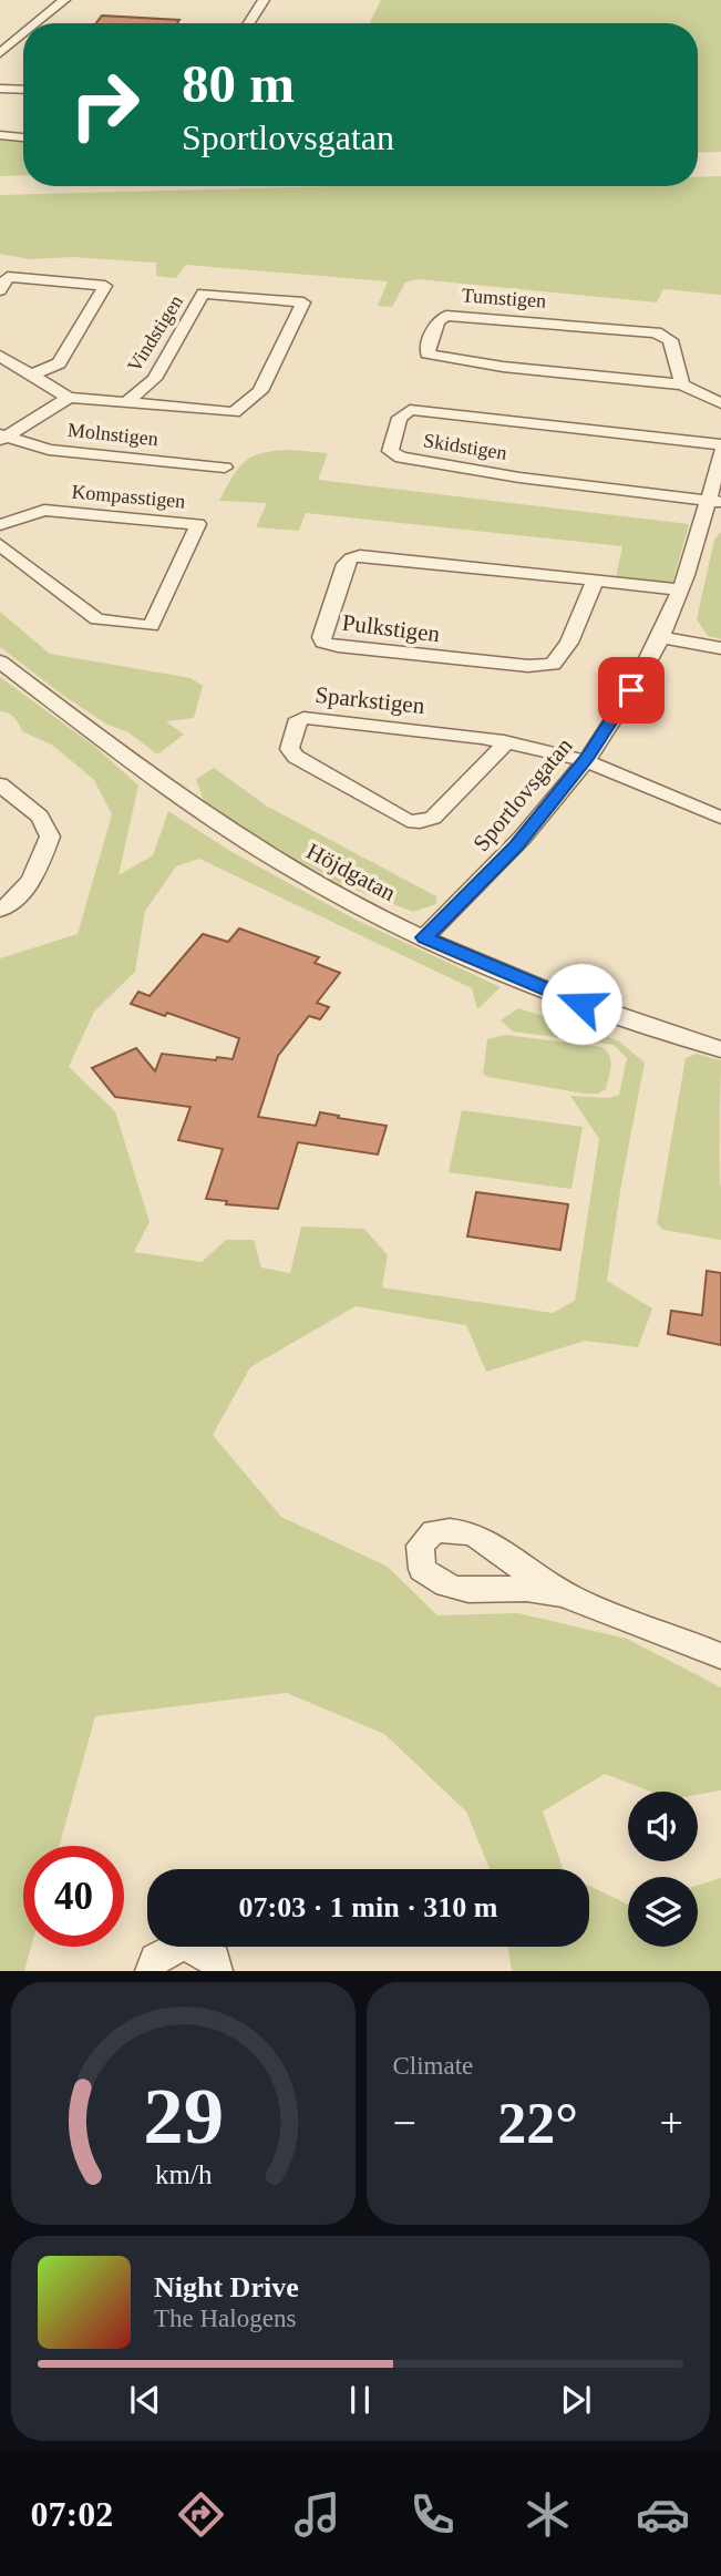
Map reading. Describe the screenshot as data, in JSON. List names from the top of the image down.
{
  "streets": {
    "street": [
      "Tumstigen",
      "Vindstigen",
      "Molnstigen",
      "Skidstigen",
      "Kompasstigen",
      "Pulkstigen",
      "Sparkstigen",
      "Sportlovsgatan",
      "Höjdgatan"
    ]
  },
  "crossings": [
    ["Skidstigen", "Sportlovsgatan"],
    ["Pulkstigen", "Sportlovsgatan"],
    ["Sparkstigen", "Sportlovsgatan"],
    ["Sportlovsgatan", "Höjdgatan"]
  ],
  "page": {
    "turn": ["80 m", "Sportlovsgatan"],
    "limit": "40",
    "trip": "07:03 · 1 min · 310 m",
    "tile": "Climate",
    "heat": ["−", "22°", "+"],
    "song": ["Night Drive", "The Halogens"],
    "tabs": "07:02",
    "gauge": ["29", "km/h"]
  }
}
